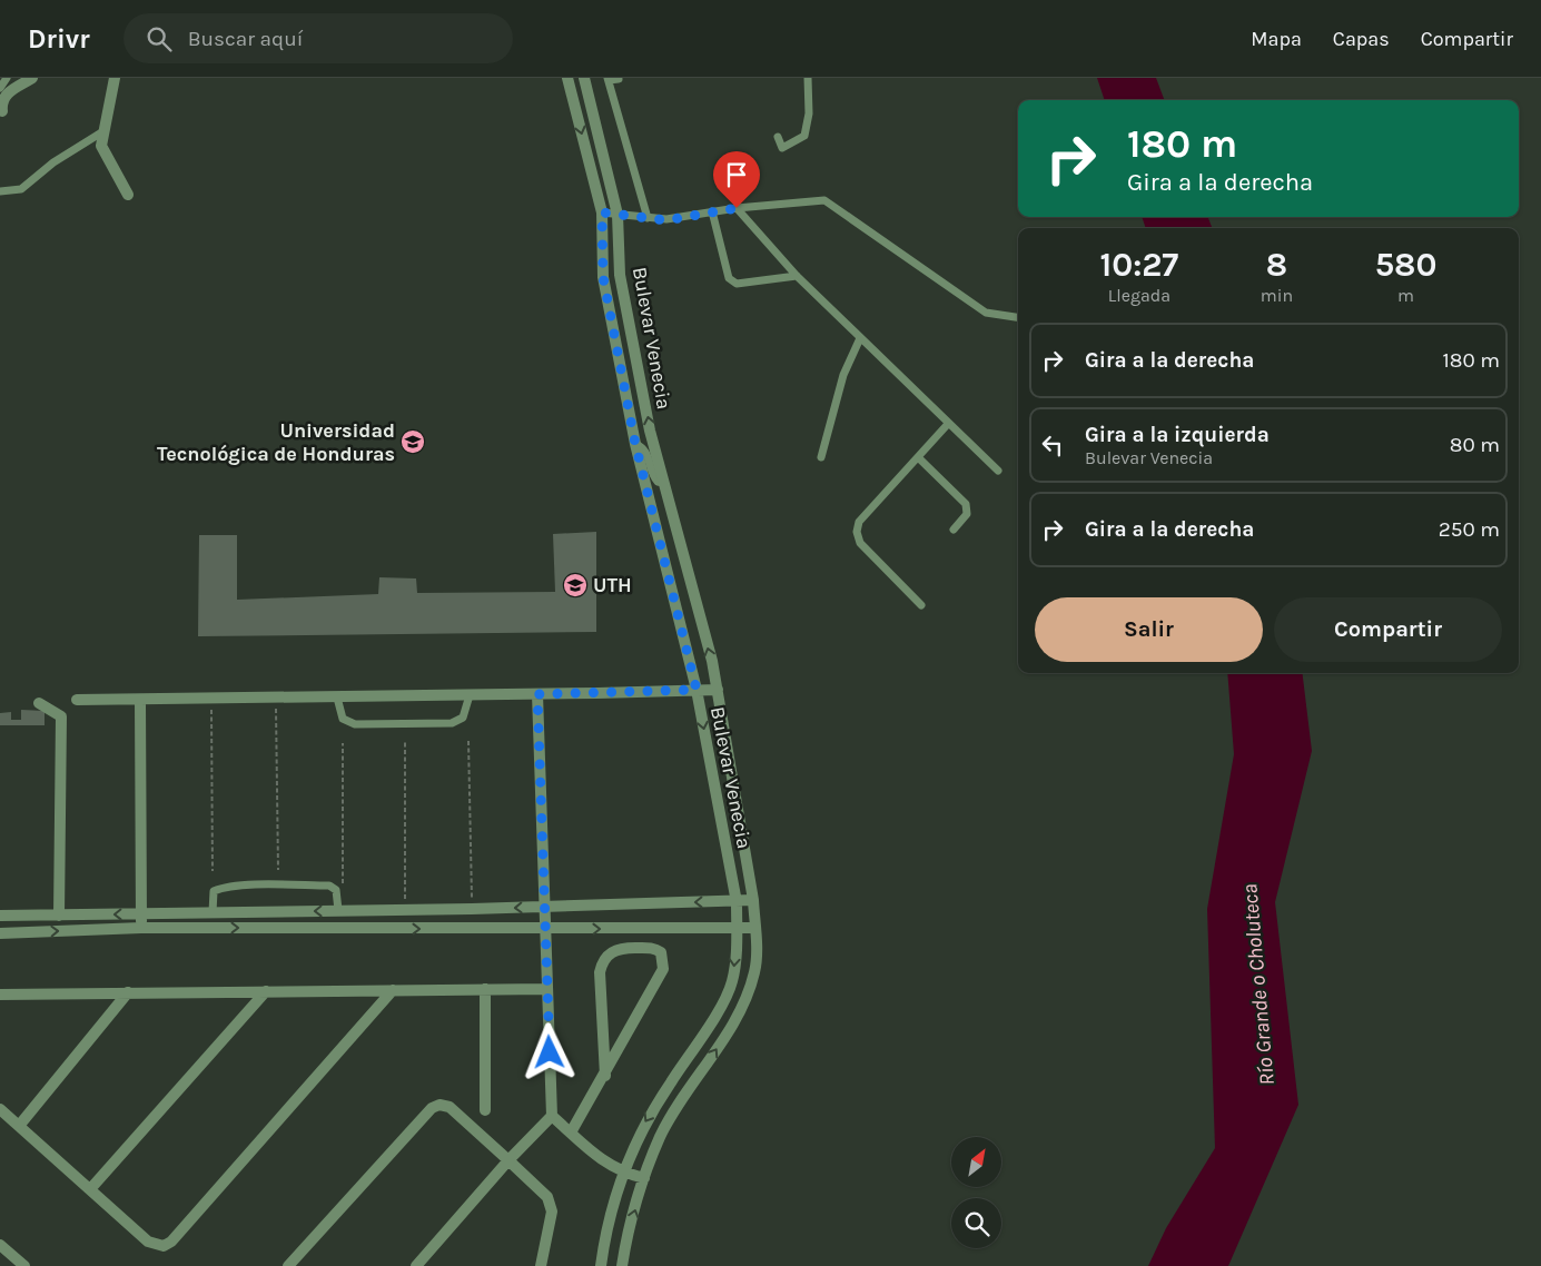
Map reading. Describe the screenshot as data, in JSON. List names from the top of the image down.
{
  "streets": {
    "street": ["Bulevar Venecia"]
  },
  "water": ["Río Grande o Choluteca"],
  "places": {
    "school or university": ["Universidad Tecnológica de Honduras", "UTH"]
  },
  "north": "top right",
  "page": {
    "header": "Drivr",
    "search": "Buscar aquí",
    "nav": ["Mapa", "Capas", "Compartir"],
    "turn": ["180 m", "Gira a la derecha"],
    "eta": [
      "10:27",
      "Llegada",
      "8",
      "min",
      "580",
      "m"
    ],
    "list": [
      {
        "name": "Gira a la derecha",
        "value": "180 m"
      },
      {
        "name": "Gira a la izquierda",
        "note": "Bulevar Venecia",
        "value": "80 m"
      },
      {
        "name": "Gira a la derecha",
        "value": "250 m"
      }
    ],
    "buttons": ["Salir", "Compartir"]
  }
}
